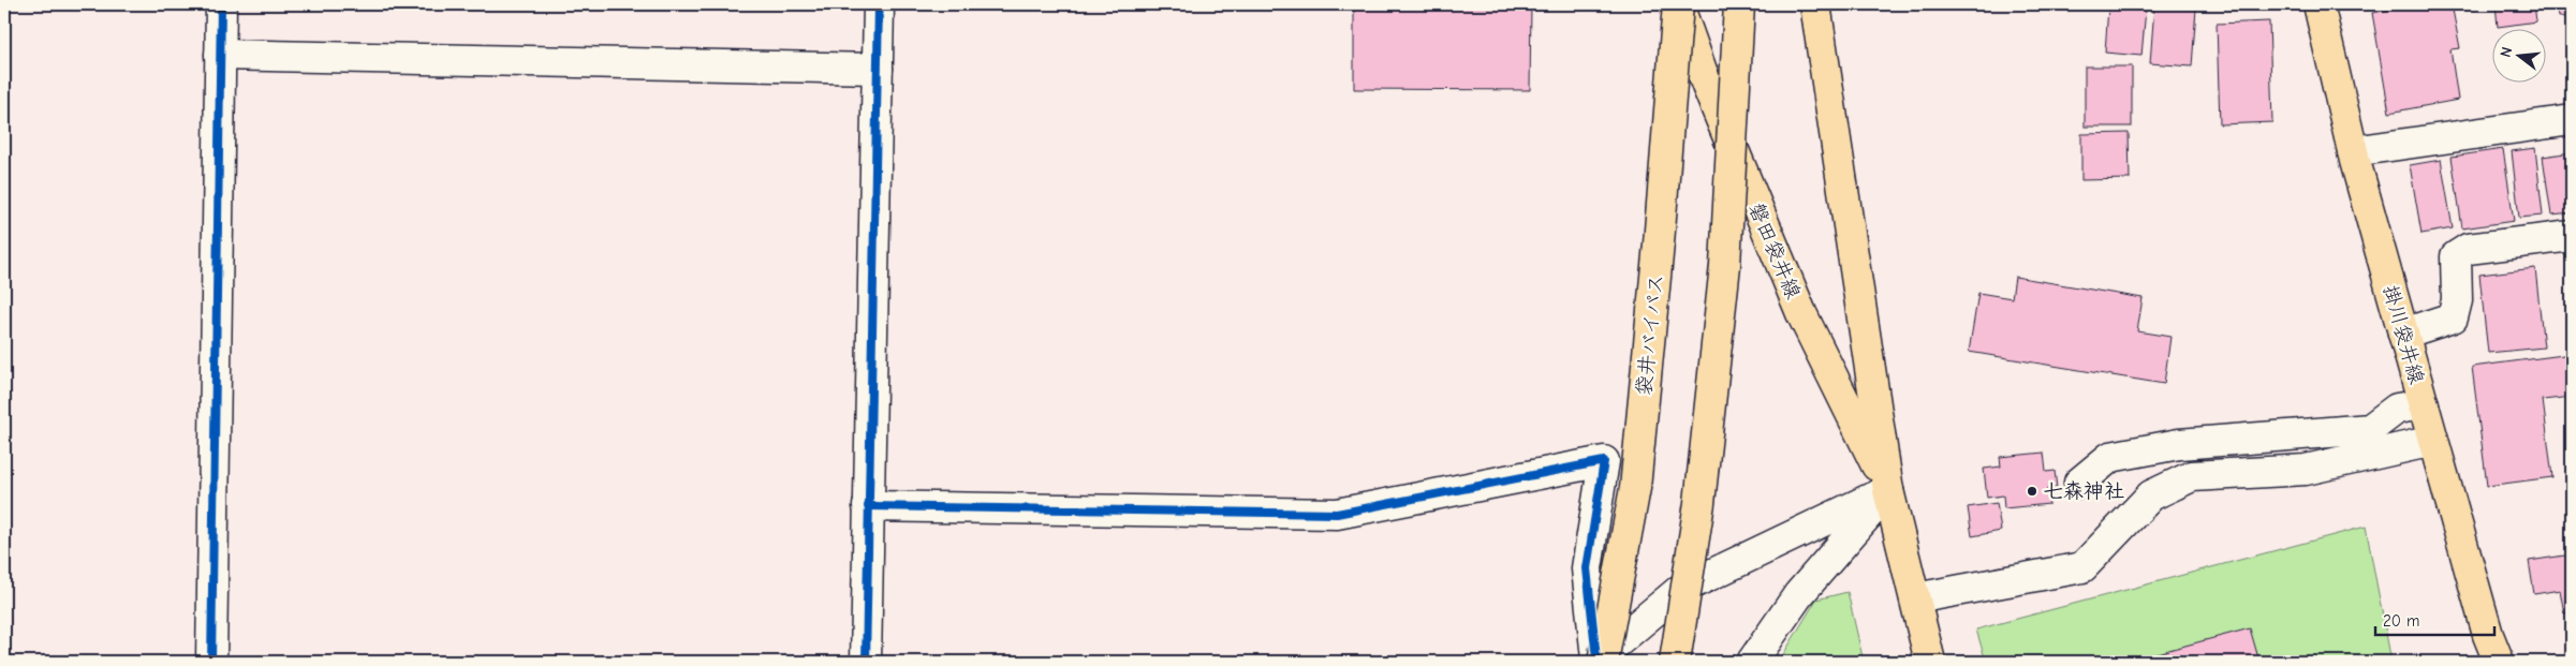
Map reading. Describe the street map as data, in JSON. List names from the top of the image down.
{
  "streets": {
    "main road": ["磐田袋井線", "袋井バイパス", "掛川袋井線"]
  },
  "crossings": [
    ["磐田袋井線", "袋井バイパス"]
  ],
  "places": ["七森神社"],
  "scale_bar": "20 m",
  "north": "left"
}
